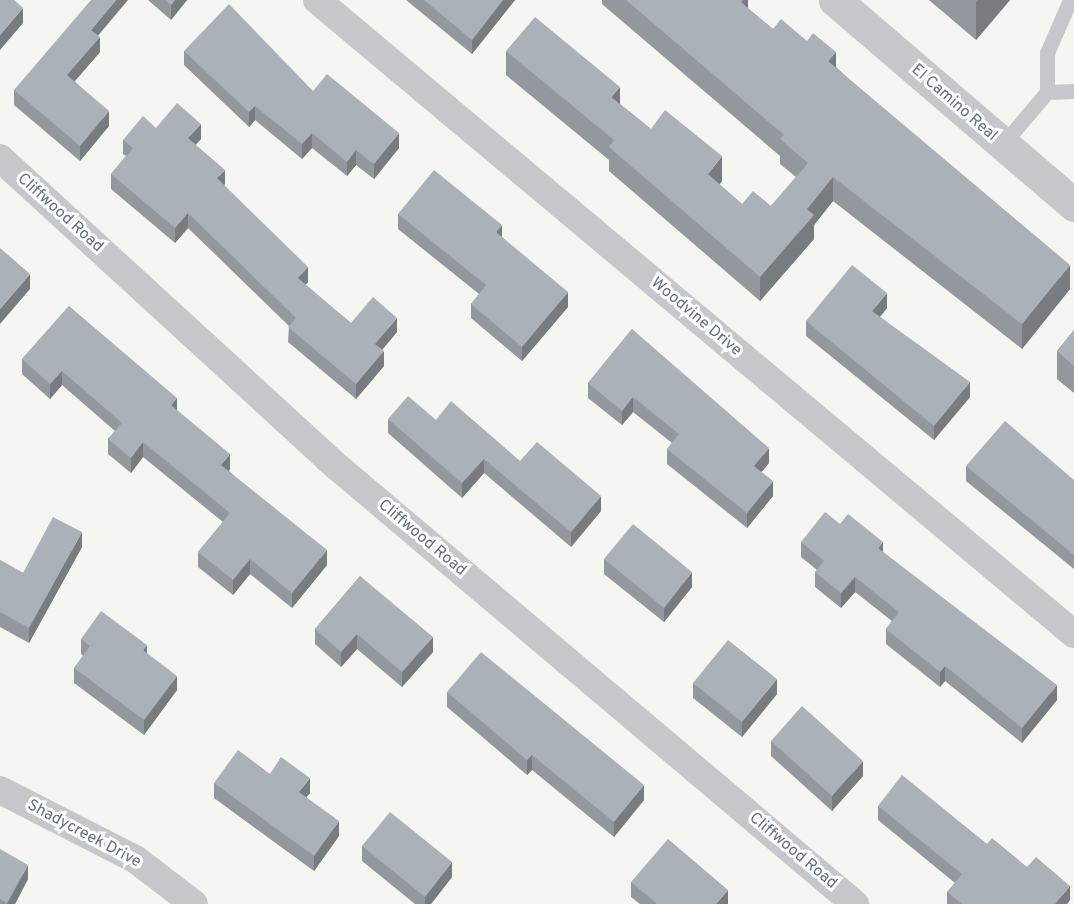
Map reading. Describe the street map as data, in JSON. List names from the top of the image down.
{
  "streets": {
    "street": [
      "El Camino Real",
      "Cliffwood Road",
      "Woodvine Drive",
      "Shadycreek Drive"
    ]
  }
}
